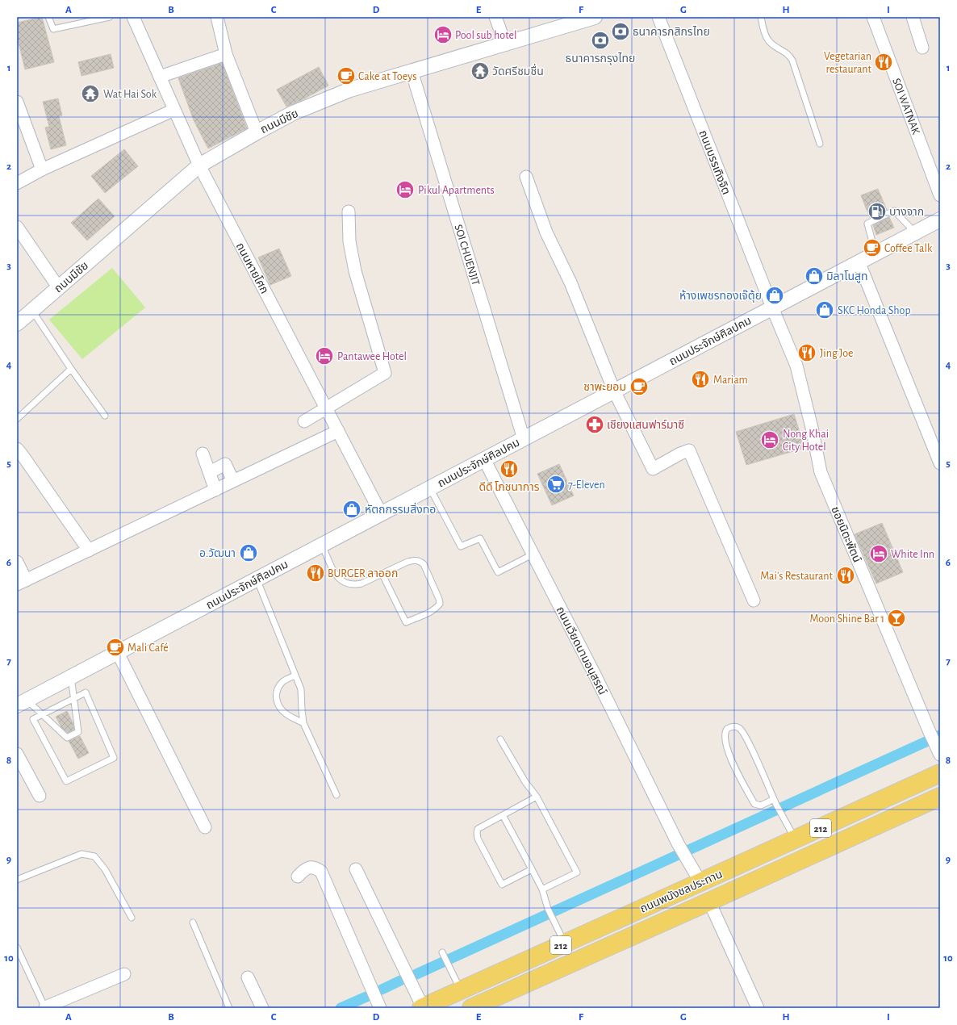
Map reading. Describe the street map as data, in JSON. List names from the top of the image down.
{
  "streets": {
    "main road": ["212", "ถนนพนังชลประทาน"],
    "street": [
      "SOI WATNAK",
      "ถนนมีชัย",
      "ถนนบรรเทิงจิต",
      "SOI CHUENJIT",
      "ถนนหายโศก",
      "ถนนประจักษ์ศิลปคม",
      "ซอยนิตะพัตน์",
      "ถนนเวียดนามอนุสรณ์"
    ]
  },
  "crossings": [
    ["ถนนมีชัย", "SOI CHUENJIT"],
    ["ถนนมีชัย", "ถนนหายโศก"],
    ["ถนนบรรเทิงจิต", "ถนนประจักษ์ศิลปคม"],
    ["ถนนบรรเทิงจิต", "ซอยนิตะพัตน์"],
    ["SOI CHUENJIT", "ถนนประจักษ์ศิลปคม"],
    ["ถนนหายโศก", "ถนนประจักษ์ศิลปคม"],
    ["ถนนประจักษ์ศิลปคม", "ซอยนิตะพัตน์"],
    ["ถนนประจักษ์ศิลปคม", "ถนนเวียดนามอนุสรณ์"],
    ["ถนนเวียดนามอนุสรณ์", "ถนนพนังชลประทาน"]
  ],
  "places": {
    "bank": ["ธนาคารกสิกรไทย", "ธนาคารกรุงไทย"],
    "hotel": [
      "Pool sub hotel",
      "Pikul Apartments",
      "Pantawee Hotel",
      "Nong Khai City Hotel",
      "White Inn"
    ],
    "restaurant": [
      "Vegetarian restaurant",
      "Jing Joe",
      "Mariam",
      "ดีดี โภชนาการ",
      "BURGER ลาออก",
      "Mai's Restaurant"
    ],
    "temple": ["วัดศรีชมชื่น", "Wat Hai Sok"],
    "cafe": [
      "Cake at Toeys",
      "Coffee Talk",
      "ชาพะยอม",
      "Mali Café"
    ],
    "fuel station": ["บางจาก"],
    "shop": [
      "มิลาโนสูท",
      "ห้างเพชรทองเจ๊ตุ้ย",
      "SKC Honda Shop",
      "หัตถกรรมสิ่งทอ",
      "อ.วัฒนา"
    ],
    "pharmacy": ["เชียงแสนฟาร์มาซี"],
    "supermarket": ["7-Eleven"],
    "bar": ["Moon Shine Bar 1"]
  },
  "grid": {
    "columns": [
      "A",
      "B",
      "C",
      "D",
      "E",
      "F",
      "G",
      "H",
      "I"
    ],
    "rows": [
      "1",
      "2",
      "3",
      "4",
      "5",
      "6",
      "7",
      "8",
      "9",
      "10"
    ]
  }
}
